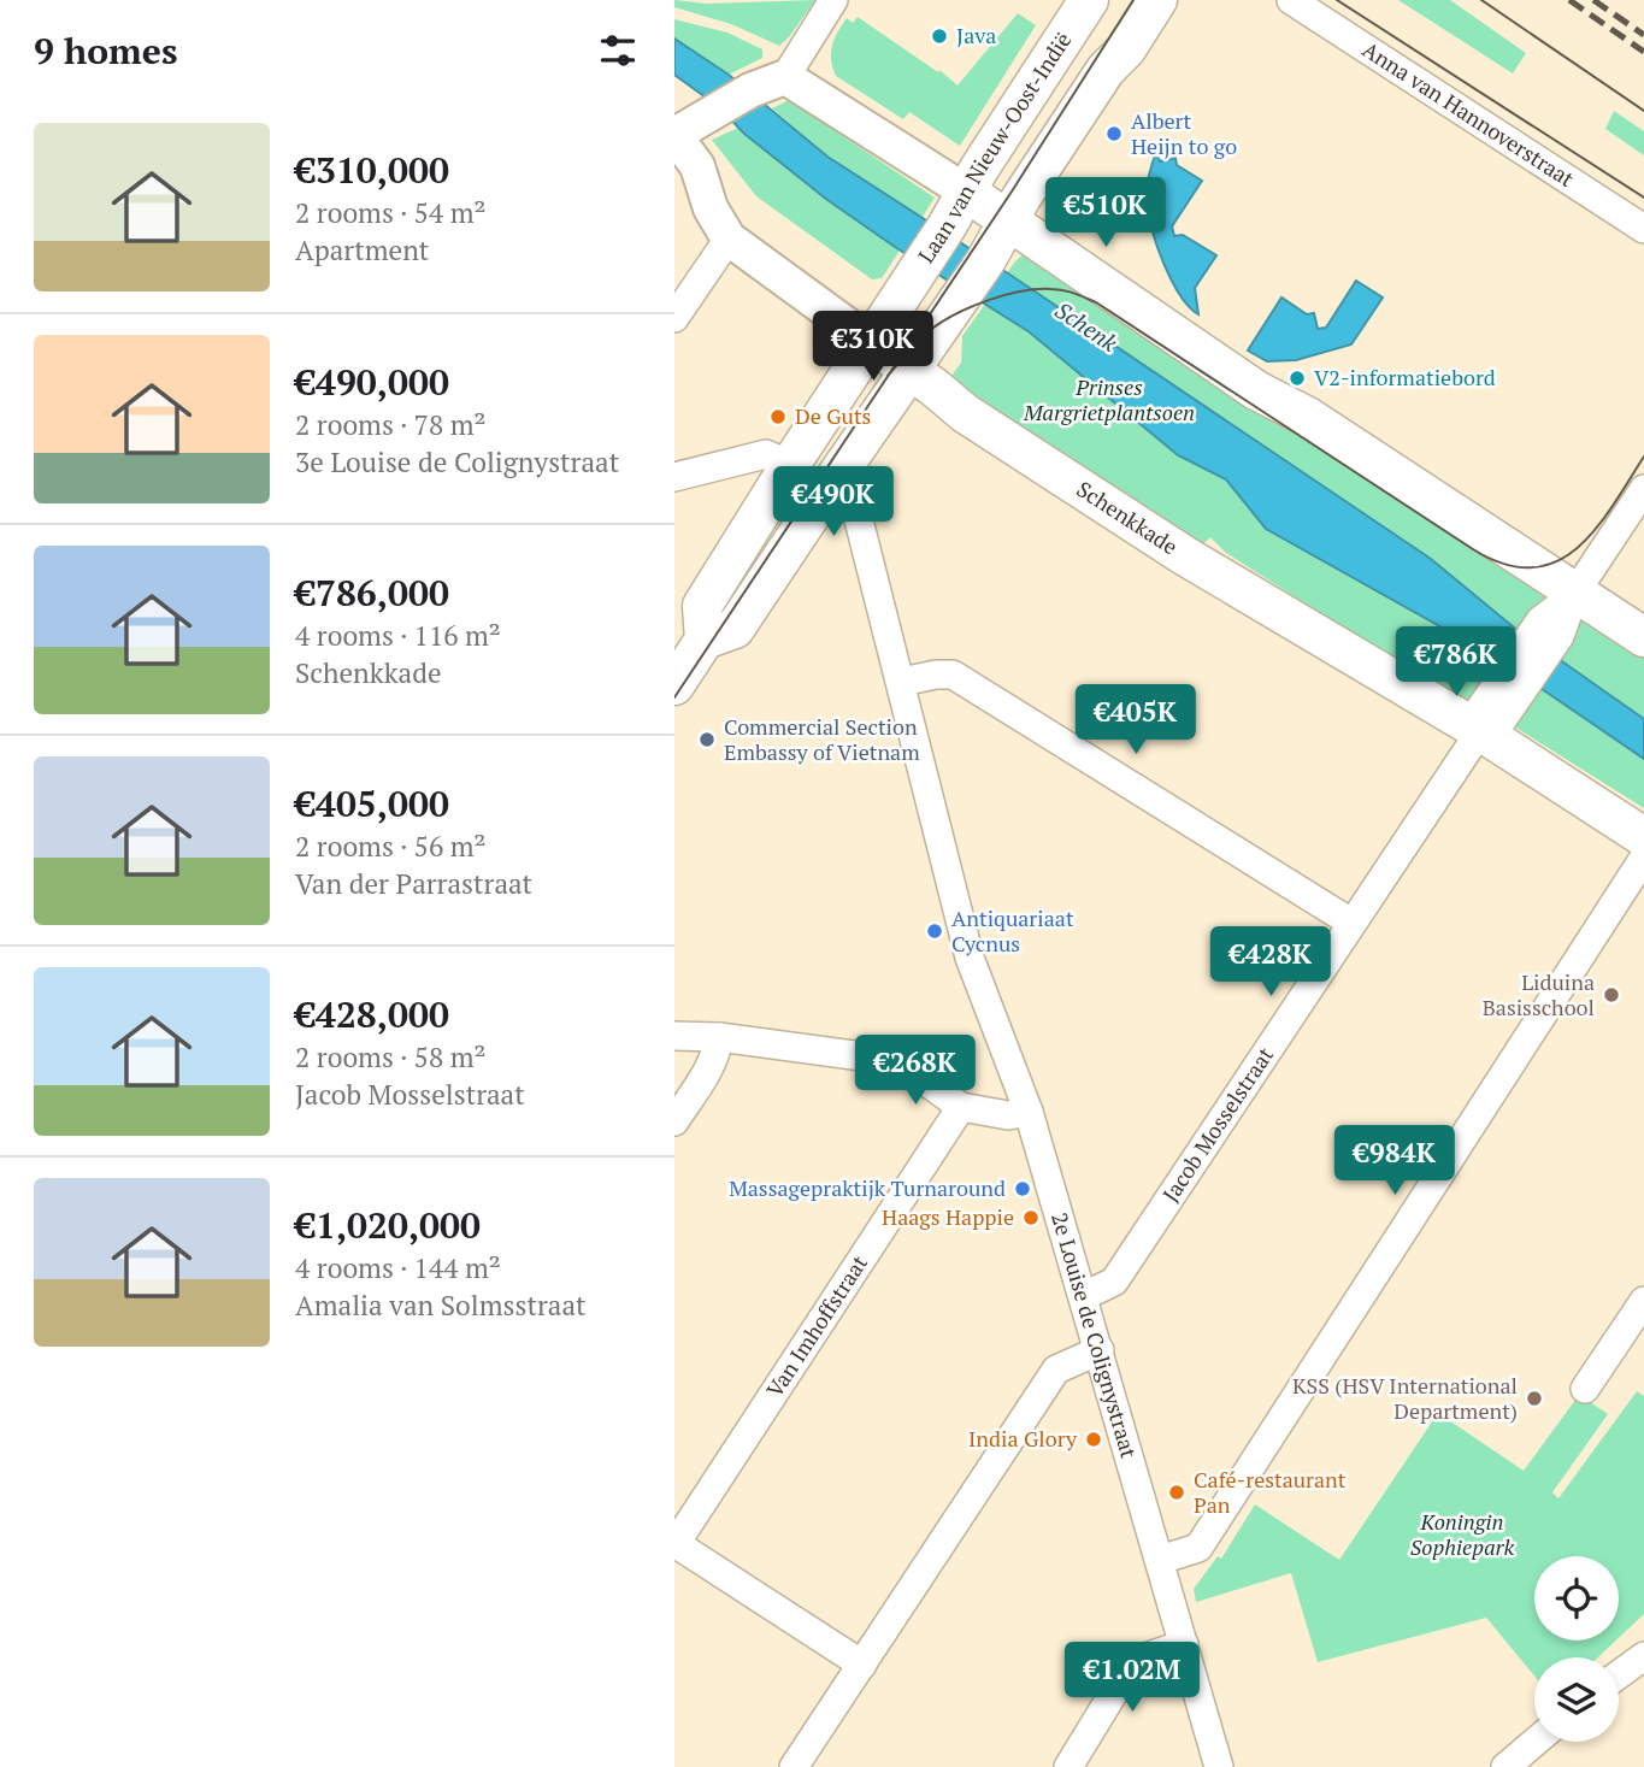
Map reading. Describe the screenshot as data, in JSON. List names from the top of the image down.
{
  "streets": {
    "main road": ["Laan van Nieuw-Oost-Indië", "Schenkkade"],
    "street": [
      "Anna van Hannoverstraat",
      "Jacob Mosselstraat",
      "Van Imhoffstraat",
      "2e Louise de Colignystraat"
    ]
  },
  "crossings": [
    ["Laan van Nieuw-Oost-Indië", "Schenkkade"],
    ["Schenkkade", "Jacob Mosselstraat"],
    ["Jacob Mosselstraat", "2e Louise de Colignystraat"]
  ],
  "water": ["Schenk"],
  "parks": ["Prinses Margrietplantsoen", "Koningin Sophiepark"],
  "places": [
    "Java",
    "Albert Heijn to go",
    "V2-informatiebord",
    "De Guts",
    "Commercial Section Embassy of Vietnam",
    "Antiquariaat Cycnus",
    "Liduina Basisschool",
    "Massagepraktijk Turnaround",
    "Haags Happie",
    "KSS (HSV International Department)",
    "India Glory",
    "Café-restaurant Pan"
  ],
  "page": {
    "heading": "9 homes",
    "list": [
      {
        "name": "€310,000",
        "note": "2 rooms · 54 m² · Apartment"
      },
      {
        "name": "€490,000",
        "note": "2 rooms · 78 m² · 3e Louise de Colignystraat"
      },
      {
        "name": "€786,000",
        "note": "4 rooms · 116 m² · Schenkkade"
      },
      {
        "name": "€405,000",
        "note": "2 rooms · 56 m² · Van der Parrastraat"
      },
      {
        "name": "€428,000",
        "note": "2 rooms · 58 m² · Jacob Mosselstraat"
      },
      {
        "name": "€1,020,000",
        "note": "4 rooms · 144 m² · Amalia van Solmsstraat"
      }
    ],
    "price": [
      "€510K",
      "€310K",
      "€490K",
      "€786K",
      "€405K",
      "€428K",
      "€268K",
      "€984K",
      "€1.02M"
    ]
  }
}
